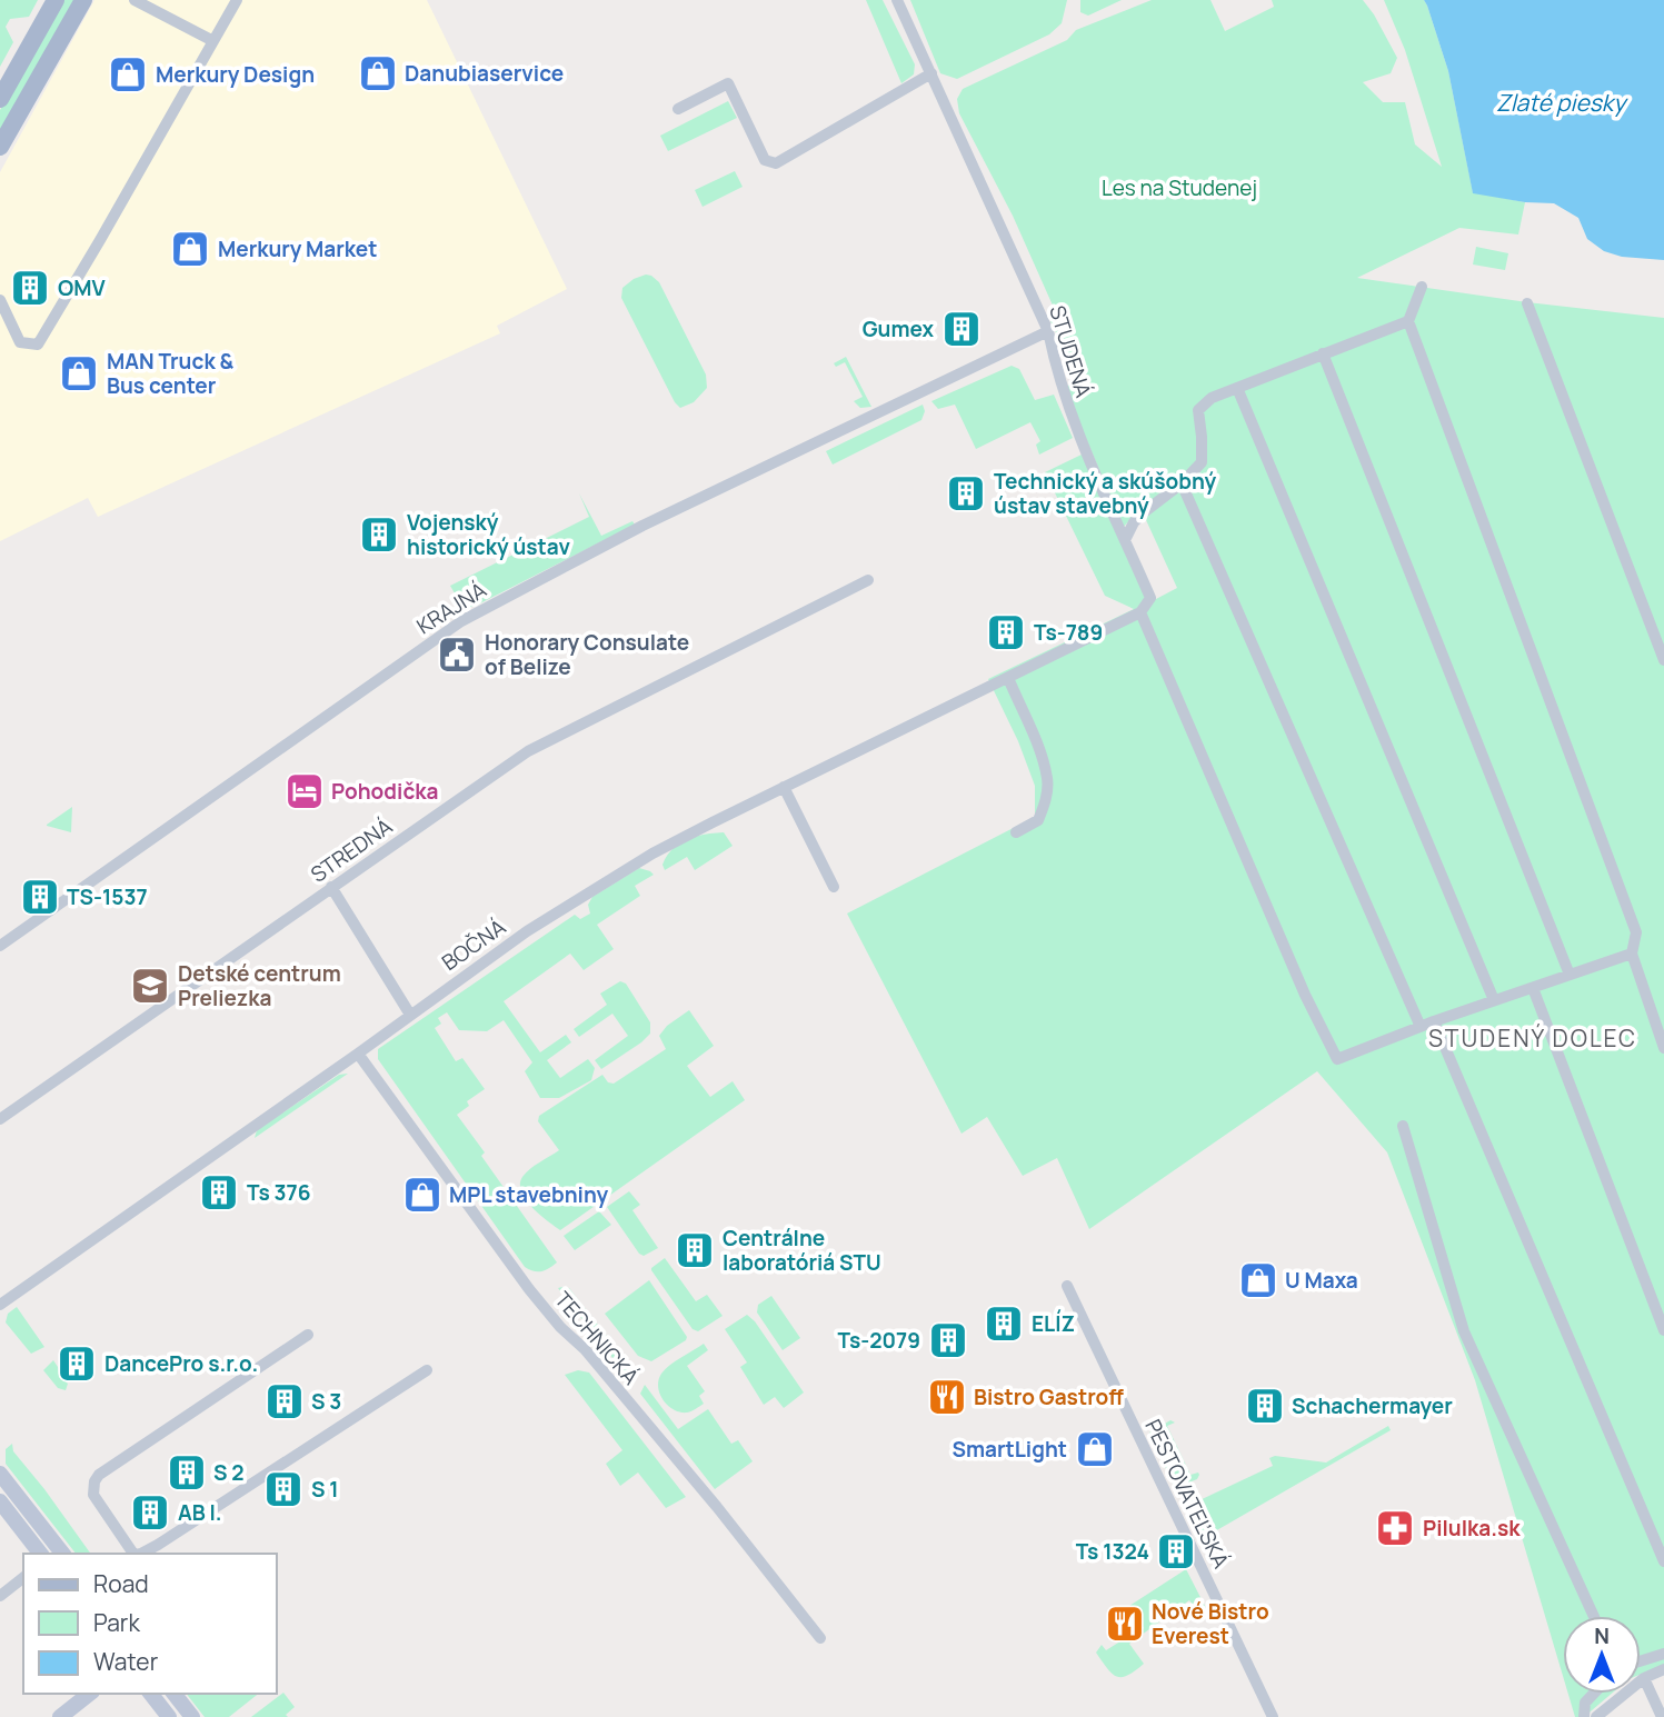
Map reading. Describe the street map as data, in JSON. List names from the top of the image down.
{
  "streets": {
    "street": [
      "STUDENÁ",
      "KRAJNÁ",
      "STREDNÁ",
      "BOČNÁ",
      "TECHNICKÁ",
      "PESTOVATEĽSKÁ"
    ]
  },
  "crossings": [
    ["STUDENÁ", "KRAJNÁ"],
    ["STUDENÁ", "BOČNÁ"],
    ["BOČNÁ", "TECHNICKÁ"]
  ],
  "districts": ["STUDENÝ DOLEC"],
  "water": ["Zlaté piesky"],
  "parks": ["Les na Studenej"],
  "places": {
    "shop": [
      "Danubiaservice",
      "Merkury Design",
      "Merkury Market",
      "MAN Truck & Bus center",
      "MPL stavebniny",
      "U Maxa",
      "SmartLight"
    ],
    "building": [
      "OMV",
      "Gumex",
      "Technický a skúšobný ústav stavebný",
      "Vojenský historický ústav",
      "Ts-789",
      "TS-1537",
      "Ts 376",
      "Centrálne laboratóriá STU",
      "ELÍZ",
      "Ts-2079",
      "DancePro s.r.o.",
      "S 3",
      "Schachermayer",
      "S 2",
      "S 1",
      "AB I.",
      "Ts 1324"
    ],
    "public building": ["Honorary Consulate of Belize"],
    "hotel": ["Pohodička"],
    "school or university": ["Detské centrum Preliezka"],
    "restaurant": ["Bistro Gastroff", "Nové Bistro Everest"],
    "pharmacy": ["Pilulka.sk"]
  },
  "legend": ["Road", "Park", "Water"],
  "north": "top"
}
